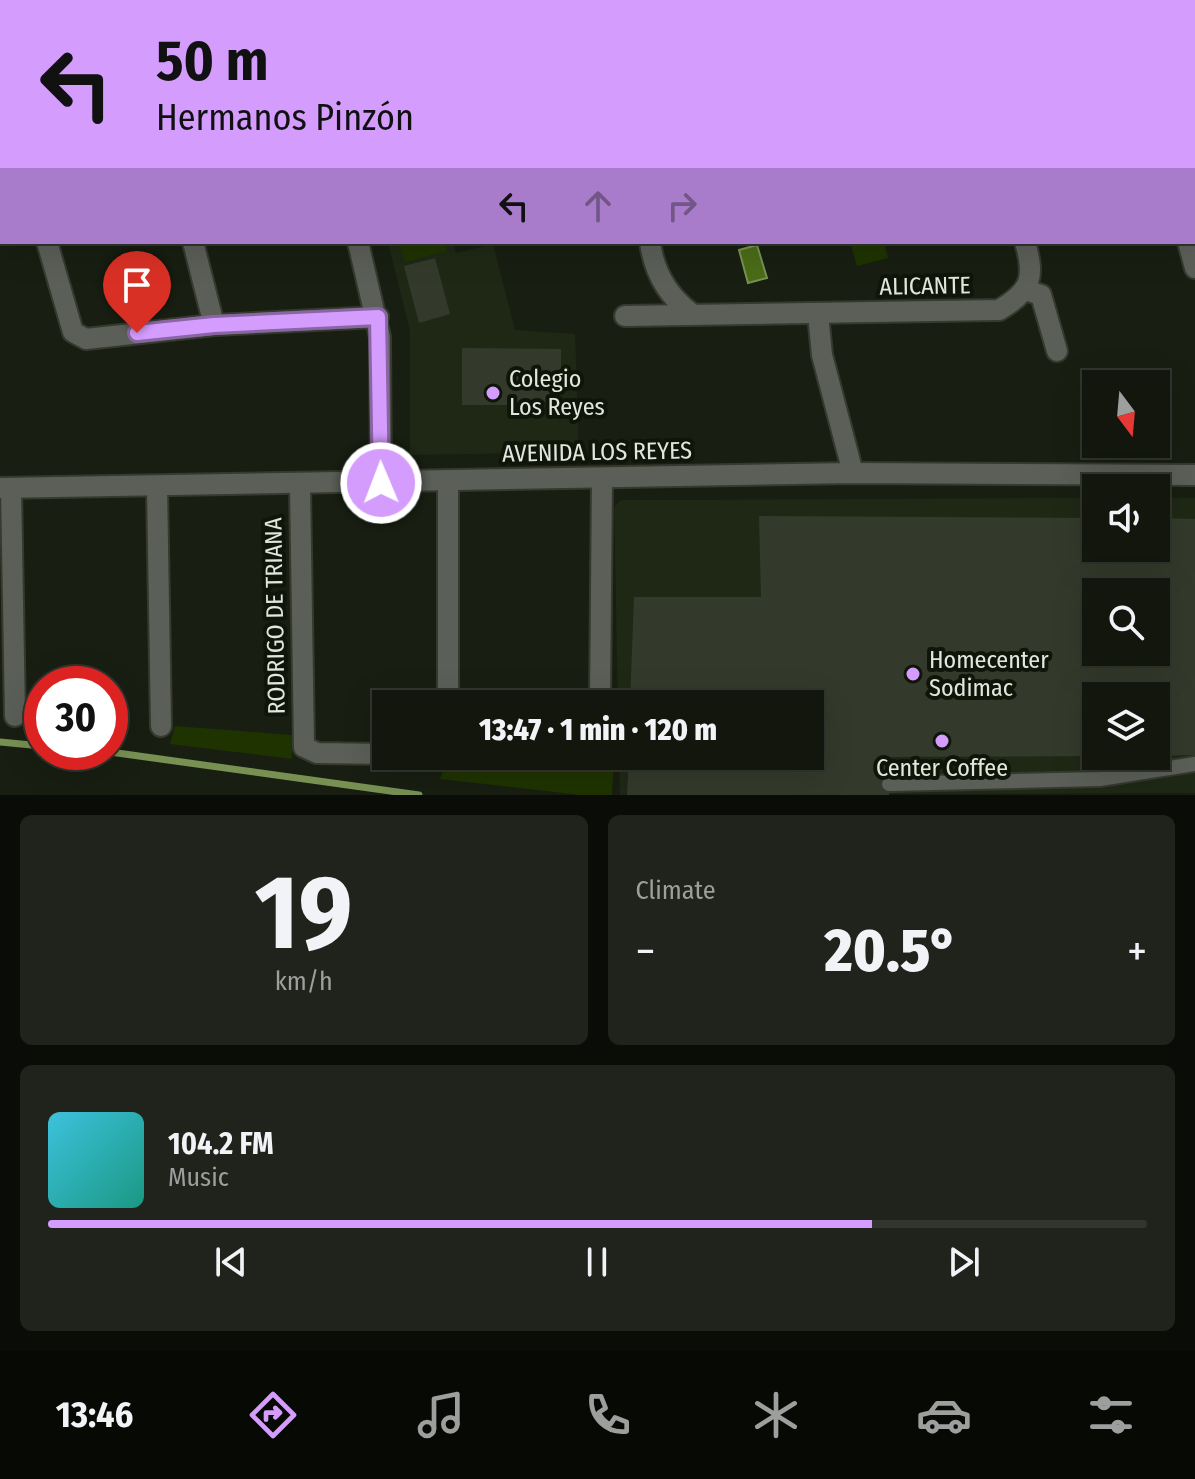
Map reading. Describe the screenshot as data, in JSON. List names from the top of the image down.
{
  "streets": {
    "street": ["ALICANTE", "AVENIDA LOS REYES", "RODRIGO DE TRIANA"]
  },
  "crossings": [
    ["AVENIDA LOS REYES", "RODRIGO DE TRIANA"]
  ],
  "places": ["Colegio Los Reyes", "Homecenter Sodimac", "Center Coffee"],
  "north": "bottom",
  "page": {
    "turn": ["50 m", "Hermanos Pinzón"],
    "limit": "30",
    "trip": "13:47 · 1 min · 120 m",
    "tile": [
      ["19", "km/h"],
      "Climate"
    ],
    "heat": ["−", "20.5°", "+"],
    "song": ["104.2 FM", "Music"],
    "tabs": "13:46"
  }
}
